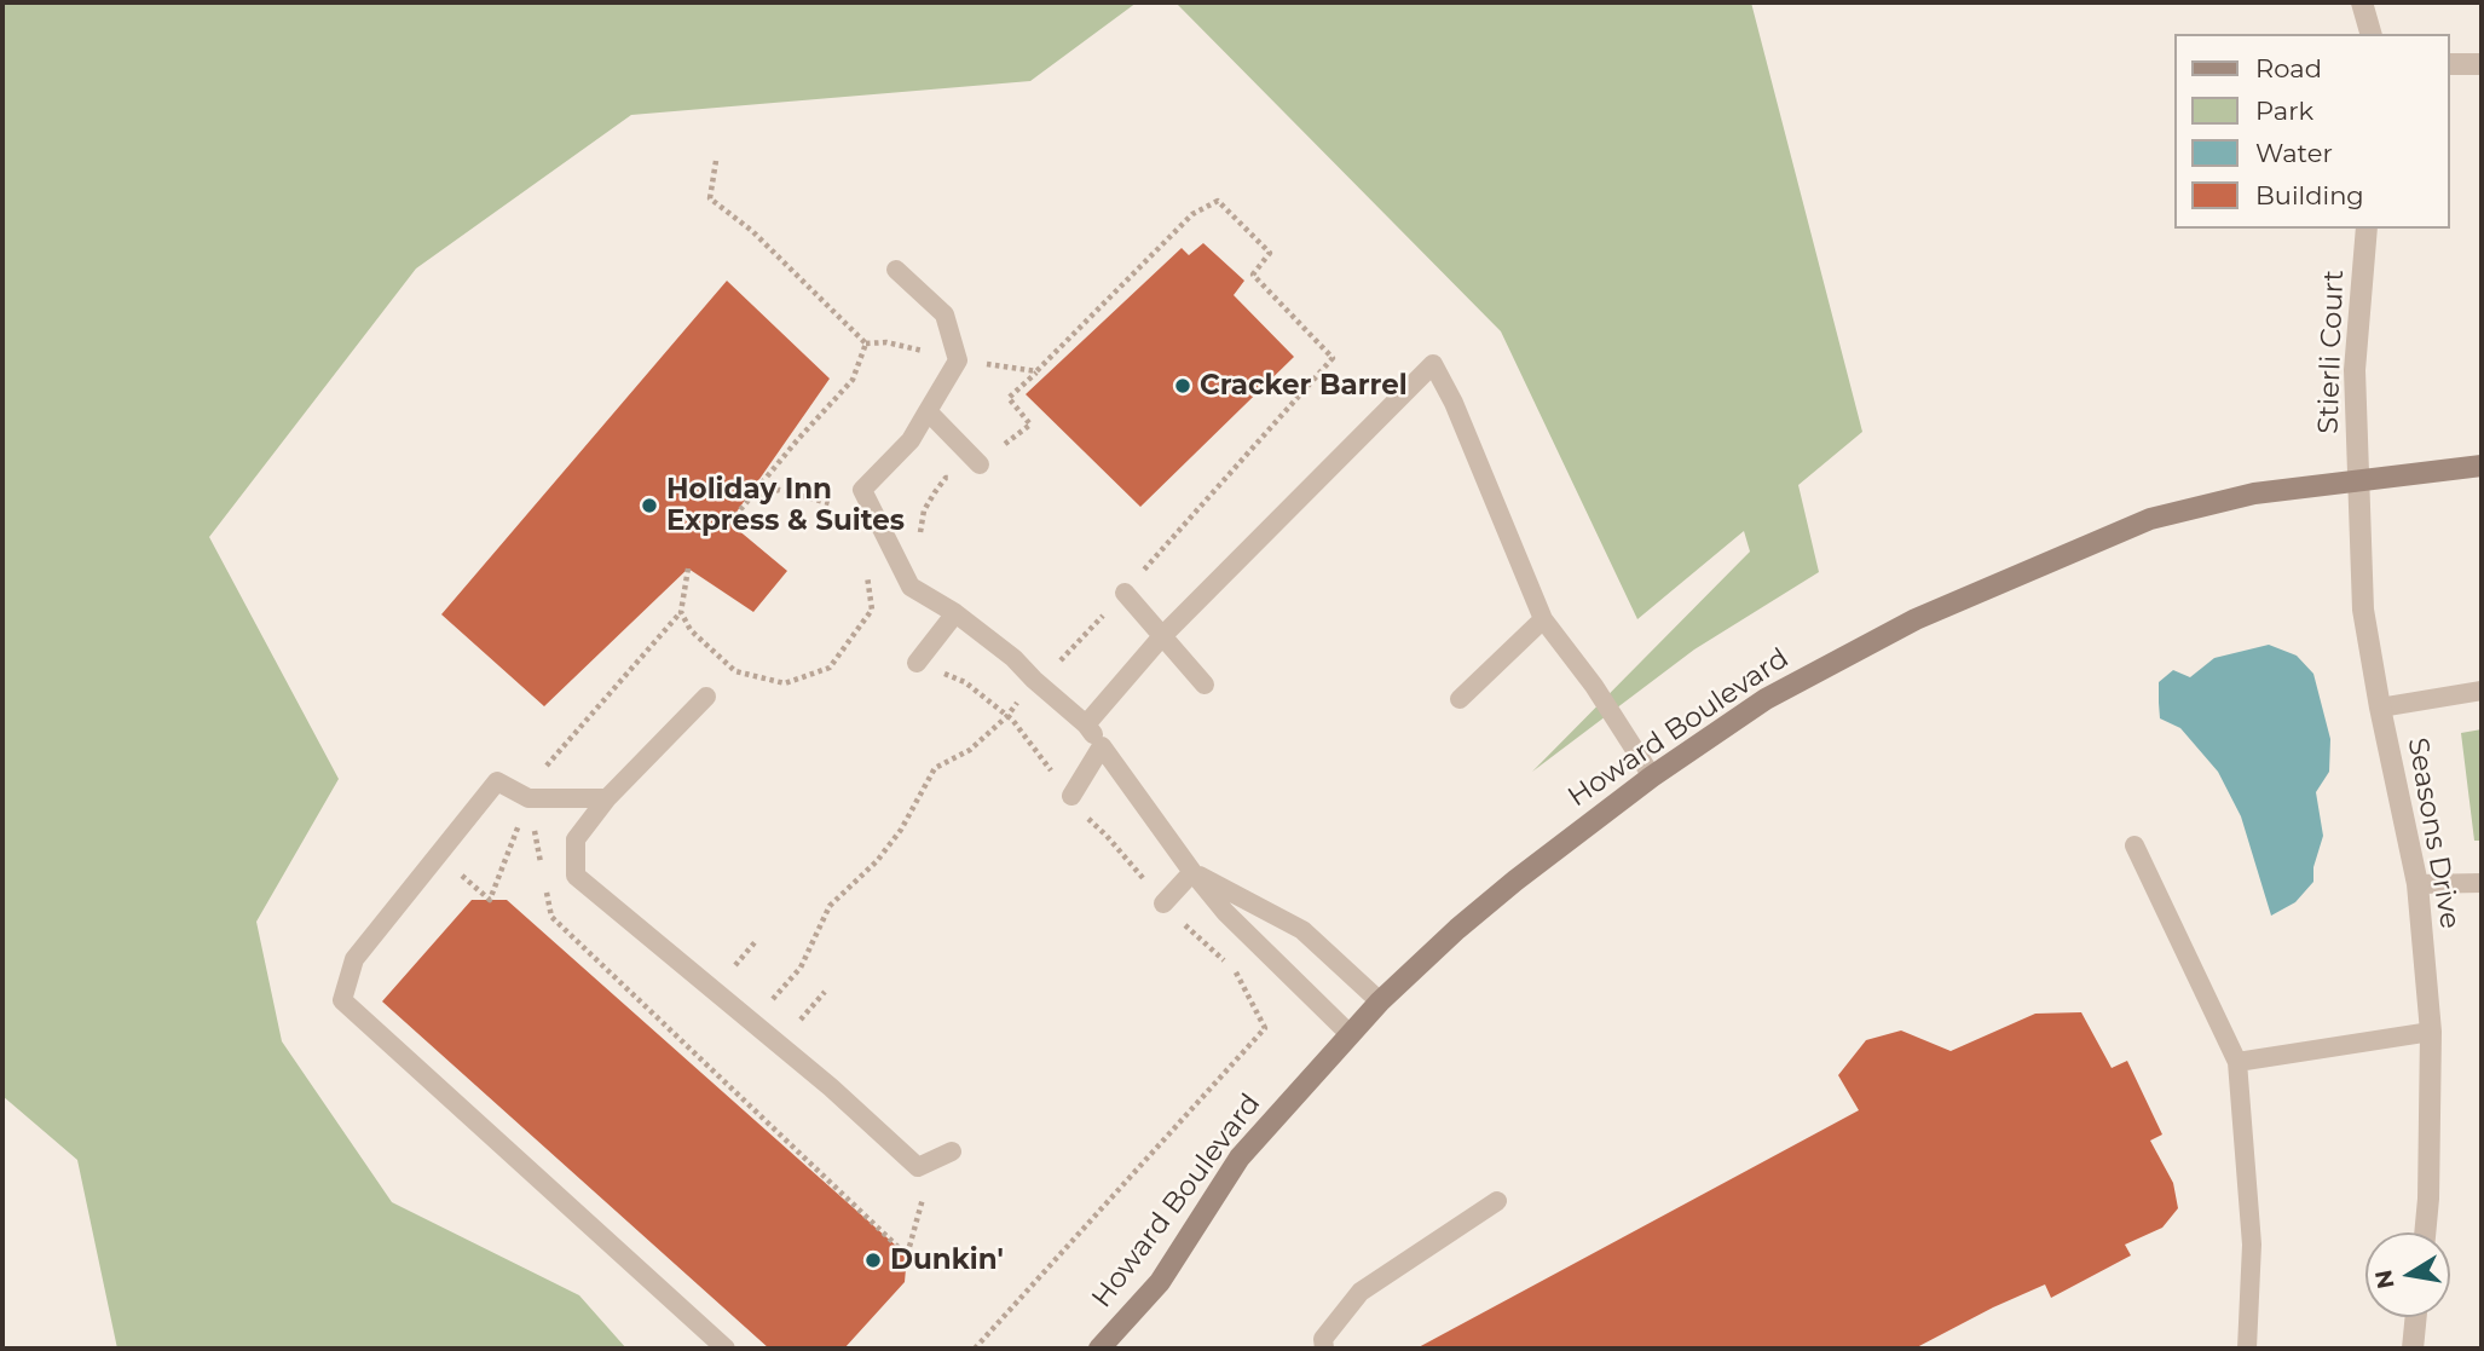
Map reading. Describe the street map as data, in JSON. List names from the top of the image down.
{
  "streets": {
    "main road": ["Howard Boulevard"],
    "street": ["Stierli Court", "Seasons Drive"]
  },
  "crossings": [
    ["Stierli Court", "Howard Boulevard"],
    ["Stierli Court", "Seasons Drive"],
    ["Howard Boulevard", "Seasons Drive"]
  ],
  "places": ["Cracker Barrel", "Holiday Inn Express & Suites", "Dunkin'"],
  "legend": [
    "Road",
    "Park",
    "Water",
    "Building"
  ],
  "north": "left"
}
